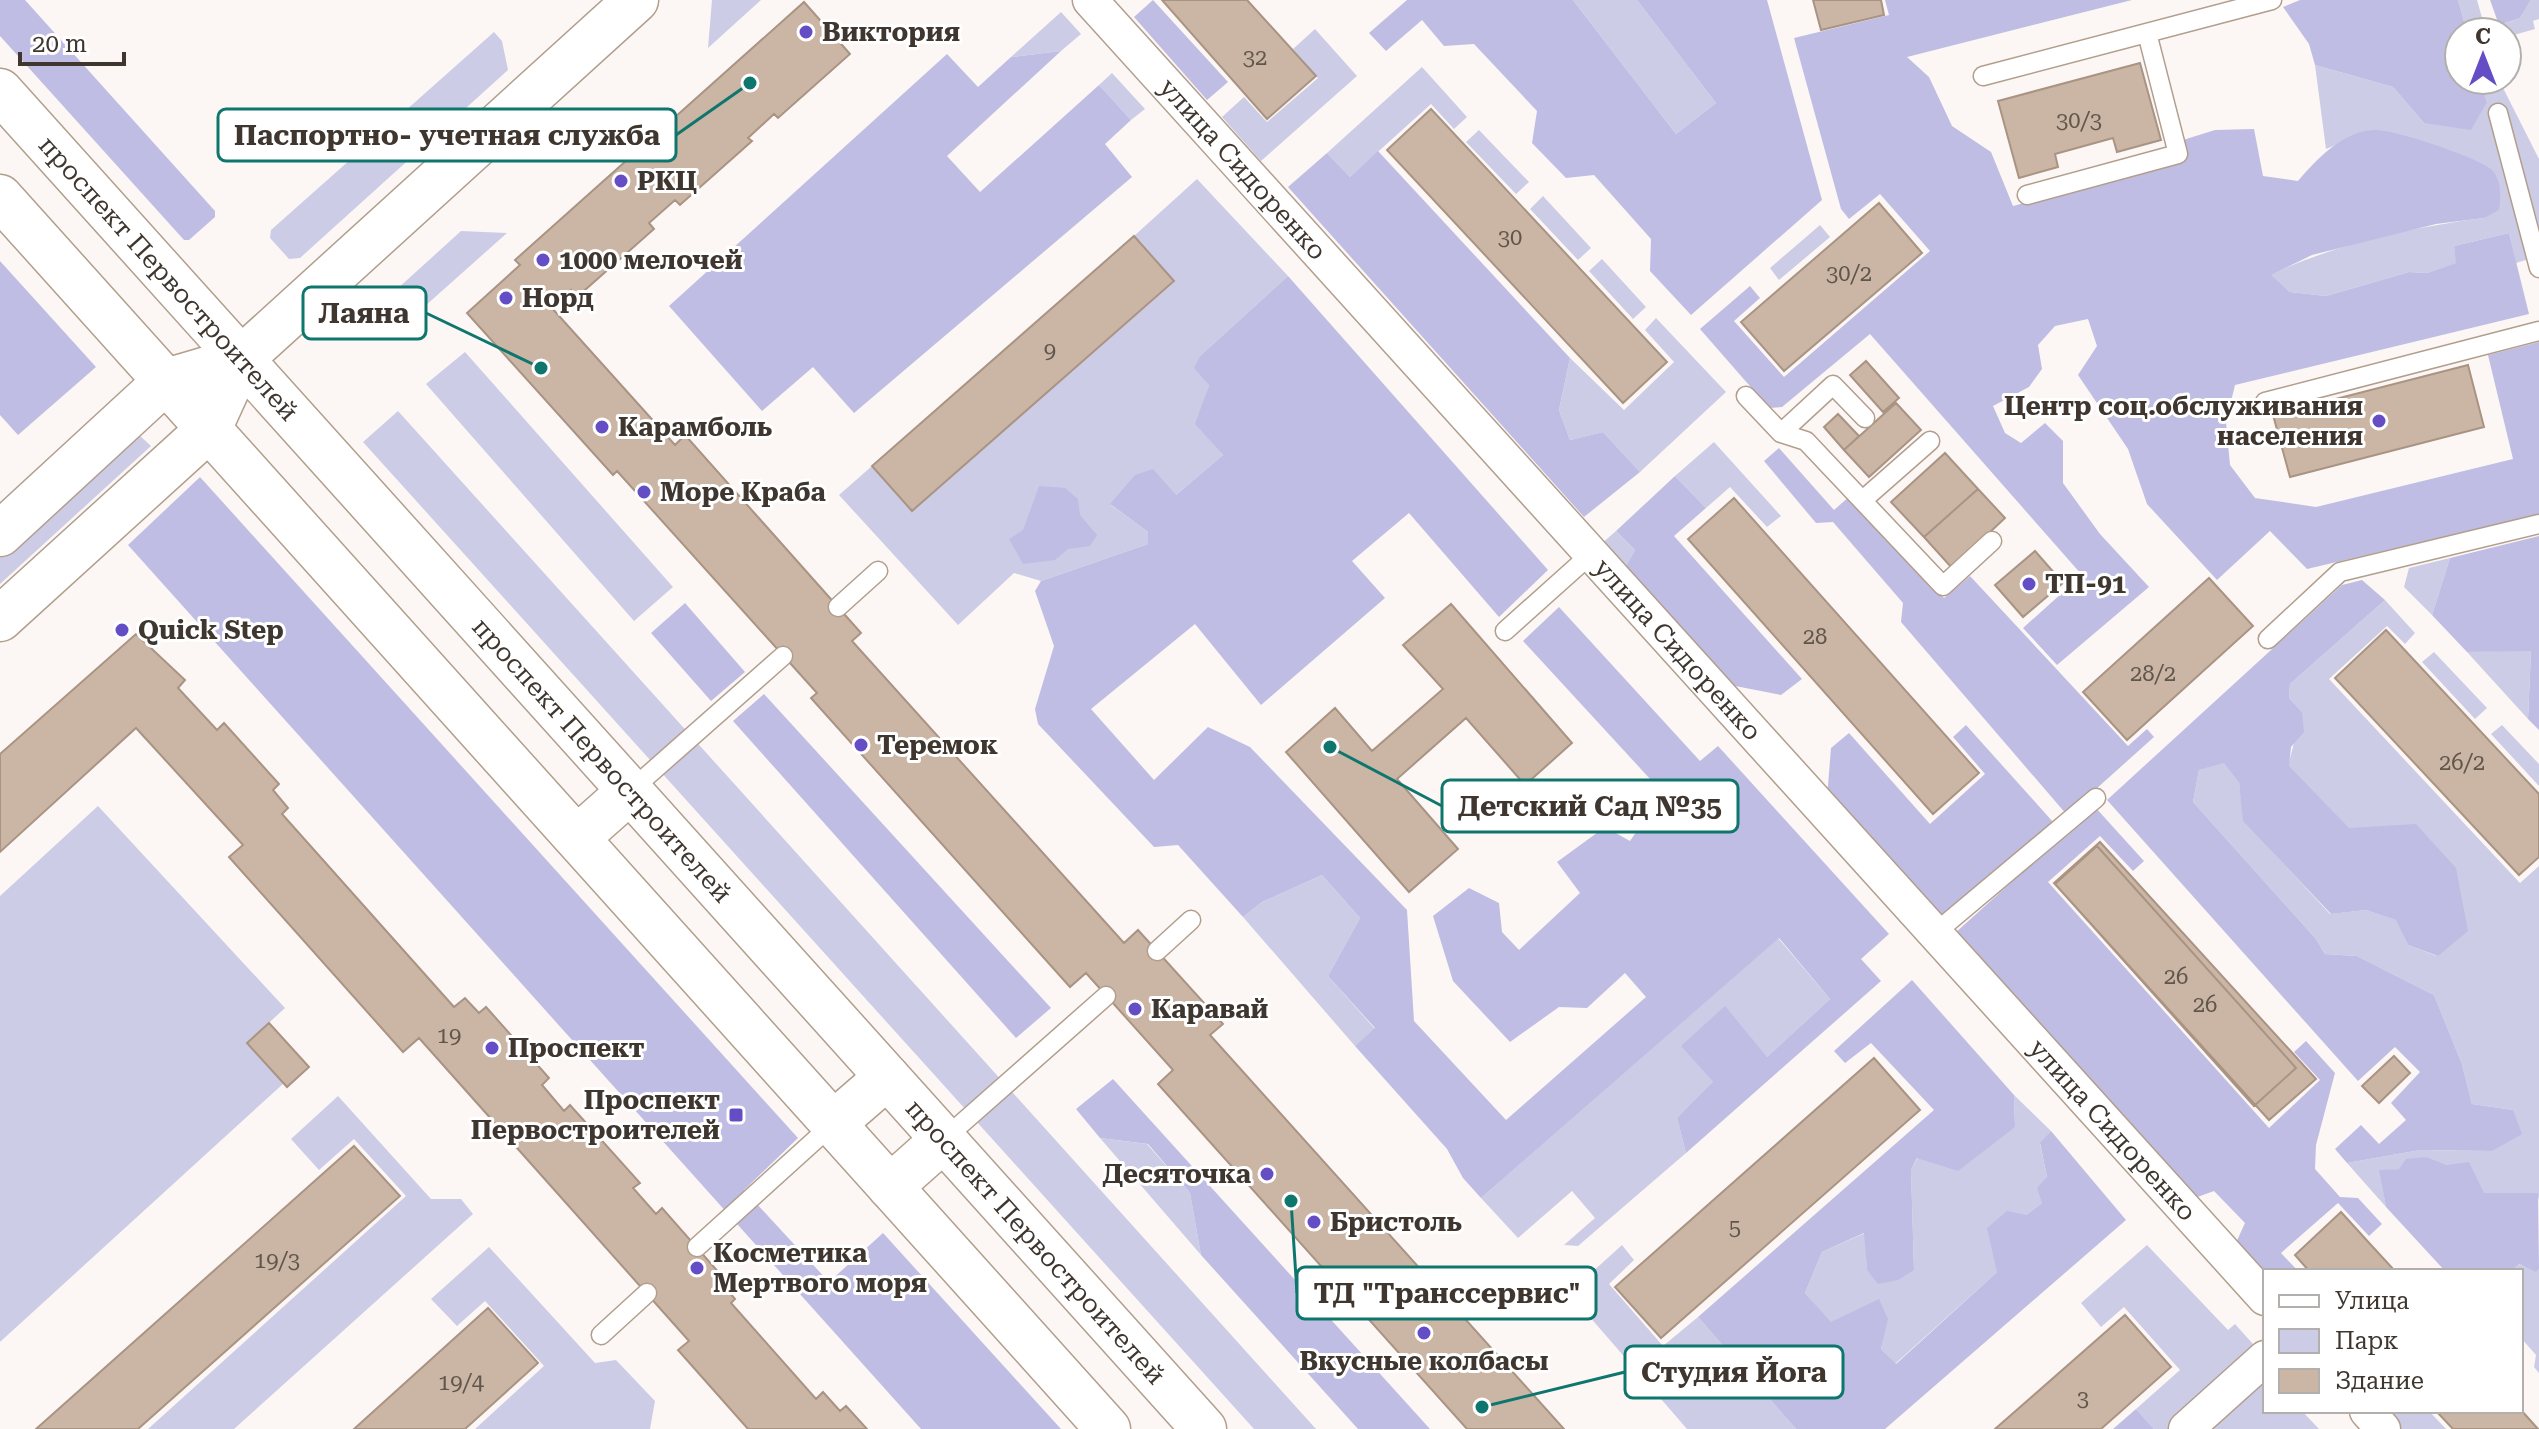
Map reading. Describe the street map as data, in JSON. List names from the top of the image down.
{
  "streets": {
    "main road": ["проспект Первостроителей"],
    "street": ["улица Сидоренко"]
  },
  "places": {
    "other": [
      "Виктория",
      "Паспортно- учетная служба",
      "РКЦ",
      "1000 мелочей",
      "Норд",
      "Лаяна",
      "Центр соц.обслуживания населения",
      "Карамболь",
      "Море Краба",
      "ТП-91",
      "Quick Step",
      "Теремок",
      "Детский Сад №35",
      "Каравай",
      "Проспект",
      "Десяточка",
      "ТД \"Транссервис\"",
      "Бристоль",
      "Косметика Мертвого моря",
      "Вкусные колбасы",
      "Студия Йога"
    ],
    "transit": ["Проспект Первостроителей"]
  },
  "house_numbers": [
    "32",
    "30/3",
    "30",
    "30/2",
    "9",
    "28",
    "28/2",
    "26/2",
    "26",
    "26",
    "19",
    "5",
    "19/3",
    "19/4",
    "3"
  ],
  "legend": ["Улица", "Парк", "Здание"],
  "scale_bar": "20 m",
  "north": "top"
}
